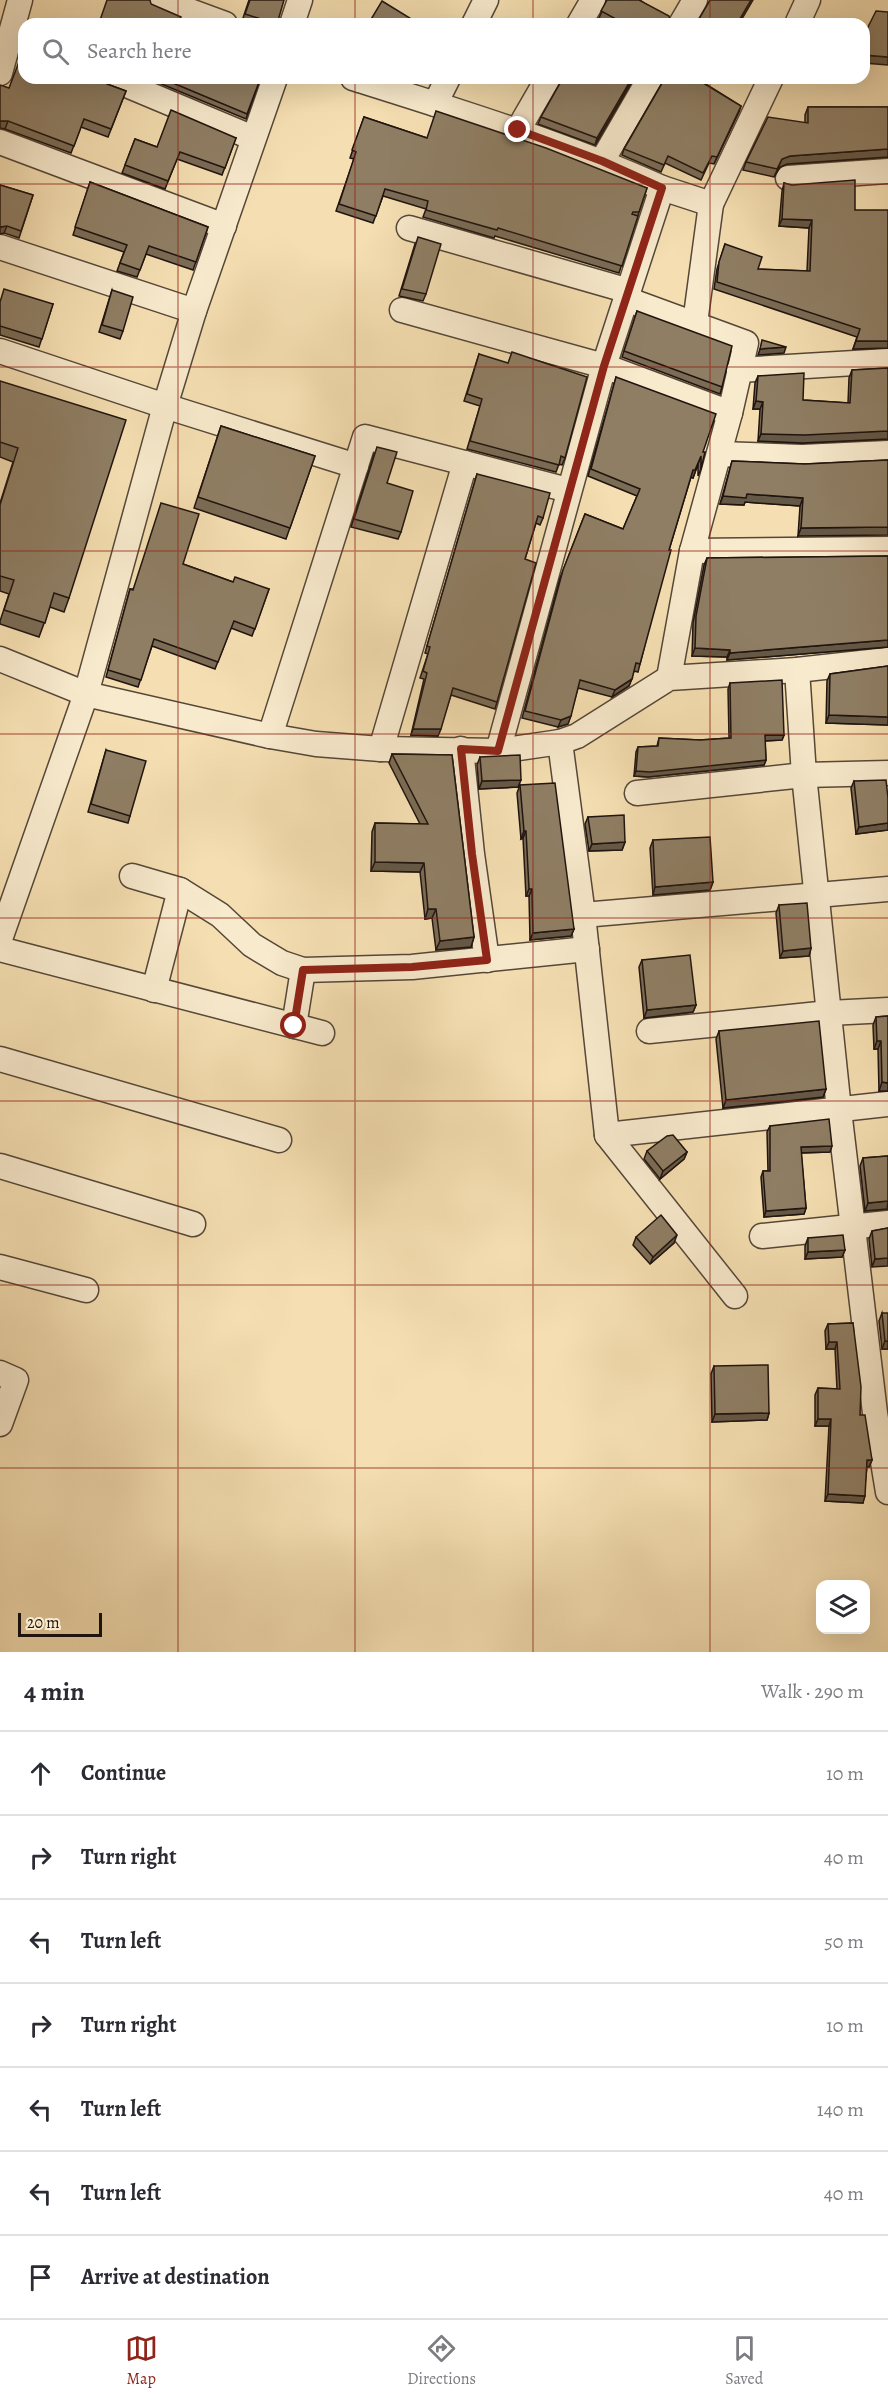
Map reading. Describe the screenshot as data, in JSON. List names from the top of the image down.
{
  "scale_bar": "20 m",
  "page": {
    "search": "Search here",
    "scale": "20 m",
    "heading": ["4 min", "Walk · 290 m"],
    "list": [
      ["Continue", "10 m"],
      ["Turn right", "40 m"],
      ["Turn left", "50 m"],
      ["Turn right", "10 m"],
      ["Turn left", "140 m"],
      ["Turn left", "40 m"],
      "Arrive at destination"
    ],
    "nav": ["Map", "Directions", "Saved"]
  }
}
